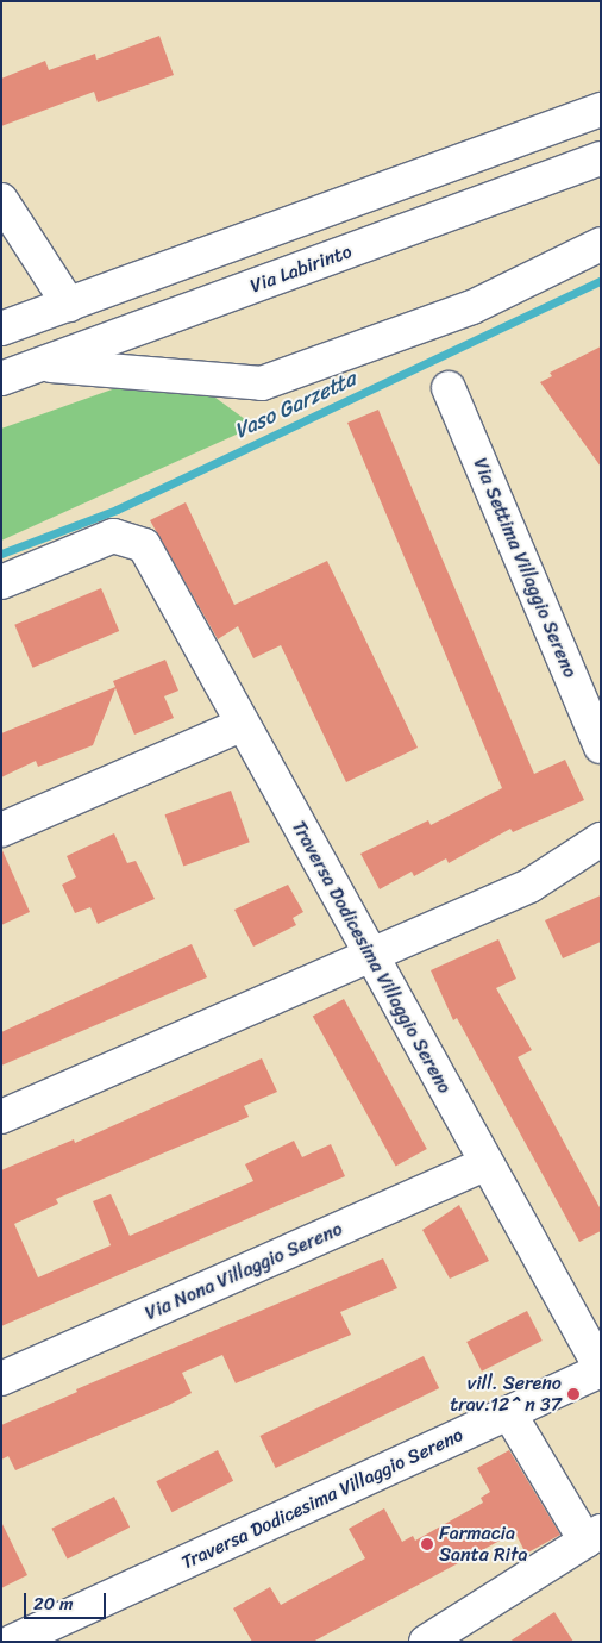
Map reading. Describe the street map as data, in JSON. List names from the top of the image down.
{
  "streets": {
    "street": [
      "Via Labirinto",
      "Via Settima Villaggio Sereno",
      "Traversa Dodicesima Villaggio Sereno",
      "Via Nona Villaggio Sereno"
    ]
  },
  "crossings": [
    ["Traversa Dodicesima Villaggio Sereno", "Via Nona Villaggio Sereno"]
  ],
  "water": ["Vaso Garzetta"],
  "places": ["vill. Sereno trav.12^ n 37", "Farmacia Santa Rita"],
  "scale_bar": "20 m"
}
